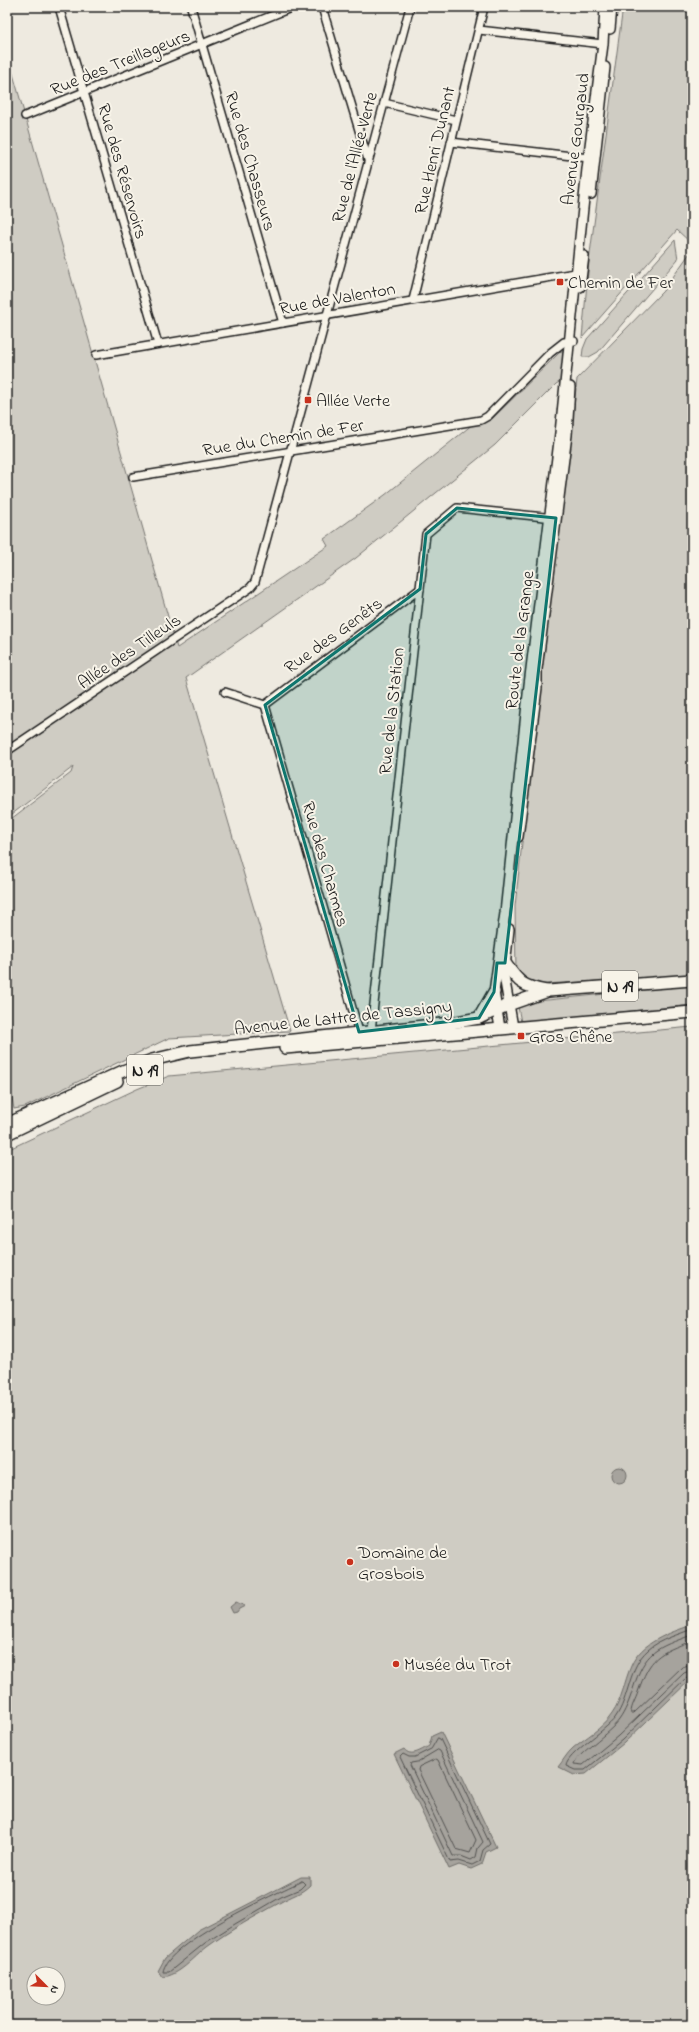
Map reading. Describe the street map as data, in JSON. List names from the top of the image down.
{
  "streets": {
    "main road": [
      "Avenue Gourgaud",
      "Route de la Grange",
      "N 19",
      "Avenue de Lattre de Tassigny"
    ],
    "street": [
      "Rue des Treillageurs",
      "Rue Henri Dunant",
      "Rue de l'Allée Verte",
      "Rue des Chasseurs",
      "Rue des Réservoirs",
      "Rue de Valenton",
      "Rue du Chemin de Fer",
      "Rue des Genêts",
      "Allée des Tilleuls",
      "Rue de la Station",
      "Rue des Charmes"
    ]
  },
  "crossings": [
    ["Rue des Treillageurs", "Rue des Chasseurs"],
    ["Rue des Treillageurs", "Rue des Réservoirs"],
    ["Avenue Gourgaud", "Rue de Valenton"],
    ["Avenue Gourgaud", "Route de la Grange"],
    ["Rue Henri Dunant", "Rue de Valenton"],
    ["Rue de l'Allée Verte", "Rue de Valenton"],
    ["Rue des Chasseurs", "Rue de Valenton"],
    ["Rue des Réservoirs", "Rue de Valenton"],
    ["Rue de Valenton", "Route de la Grange"],
    ["Rue du Chemin de Fer", "Route de la Grange"],
    ["Rue du Chemin de Fer", "Allée des Tilleuls"],
    ["Rue des Genêts", "Rue de la Station"],
    ["Rue des Genêts", "Rue des Charmes"],
    ["Route de la Grange", "Rue de la Station"],
    ["Route de la Grange", "N 19"],
    ["Route de la Grange", "Avenue de Lattre de Tassigny"],
    ["Rue de la Station", "Avenue de Lattre de Tassigny"],
    ["Rue des Charmes", "Avenue de Lattre de Tassigny"],
    ["N 19", "Avenue de Lattre de Tassigny"]
  ],
  "places": {
    "transit": ["Chemin de Fer", "Allée Verte", "Gros Chêne"],
    "other": ["Domaine de Grosbois", "Musée du Trot"]
  },
  "north": "bottom right"
}
